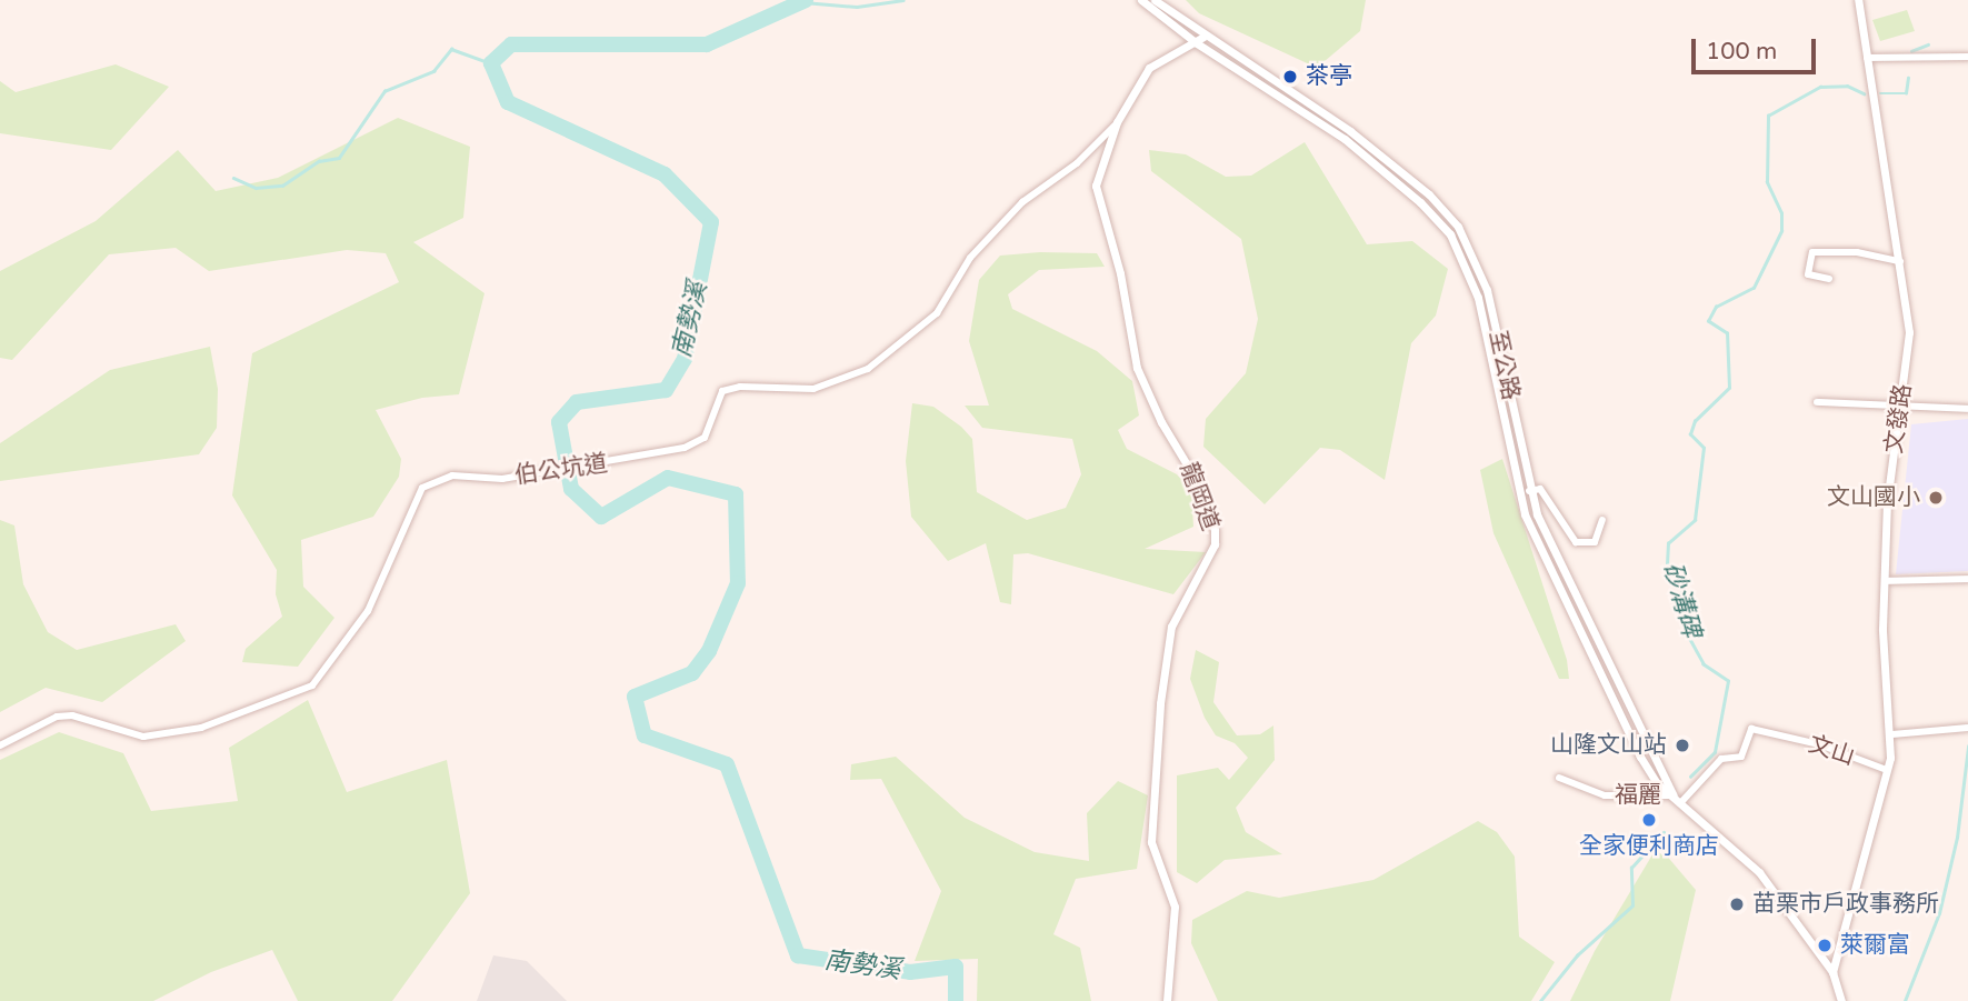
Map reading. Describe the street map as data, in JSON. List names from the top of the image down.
{
  "streets": {
    "street": [
      "至公路",
      "文發路",
      "伯公坑道",
      "龍岡道",
      "文山",
      "福麗"
    ]
  },
  "crossings": [
    ["至公路", "文發路"],
    ["至公路", "龍岡道"],
    ["至公路", "文山"],
    ["至公路", "福麗"],
    ["文發路", "文山"],
    ["伯公坑道", "龍岡道"]
  ],
  "water": ["南勢溪", "砂溝碑"],
  "places": [
    "茶亭",
    "文山國小",
    "山隆文山站",
    "全家便利商店",
    "苗栗市戶政事務所",
    "萊爾富"
  ],
  "scale_bar": "100 m"
}
